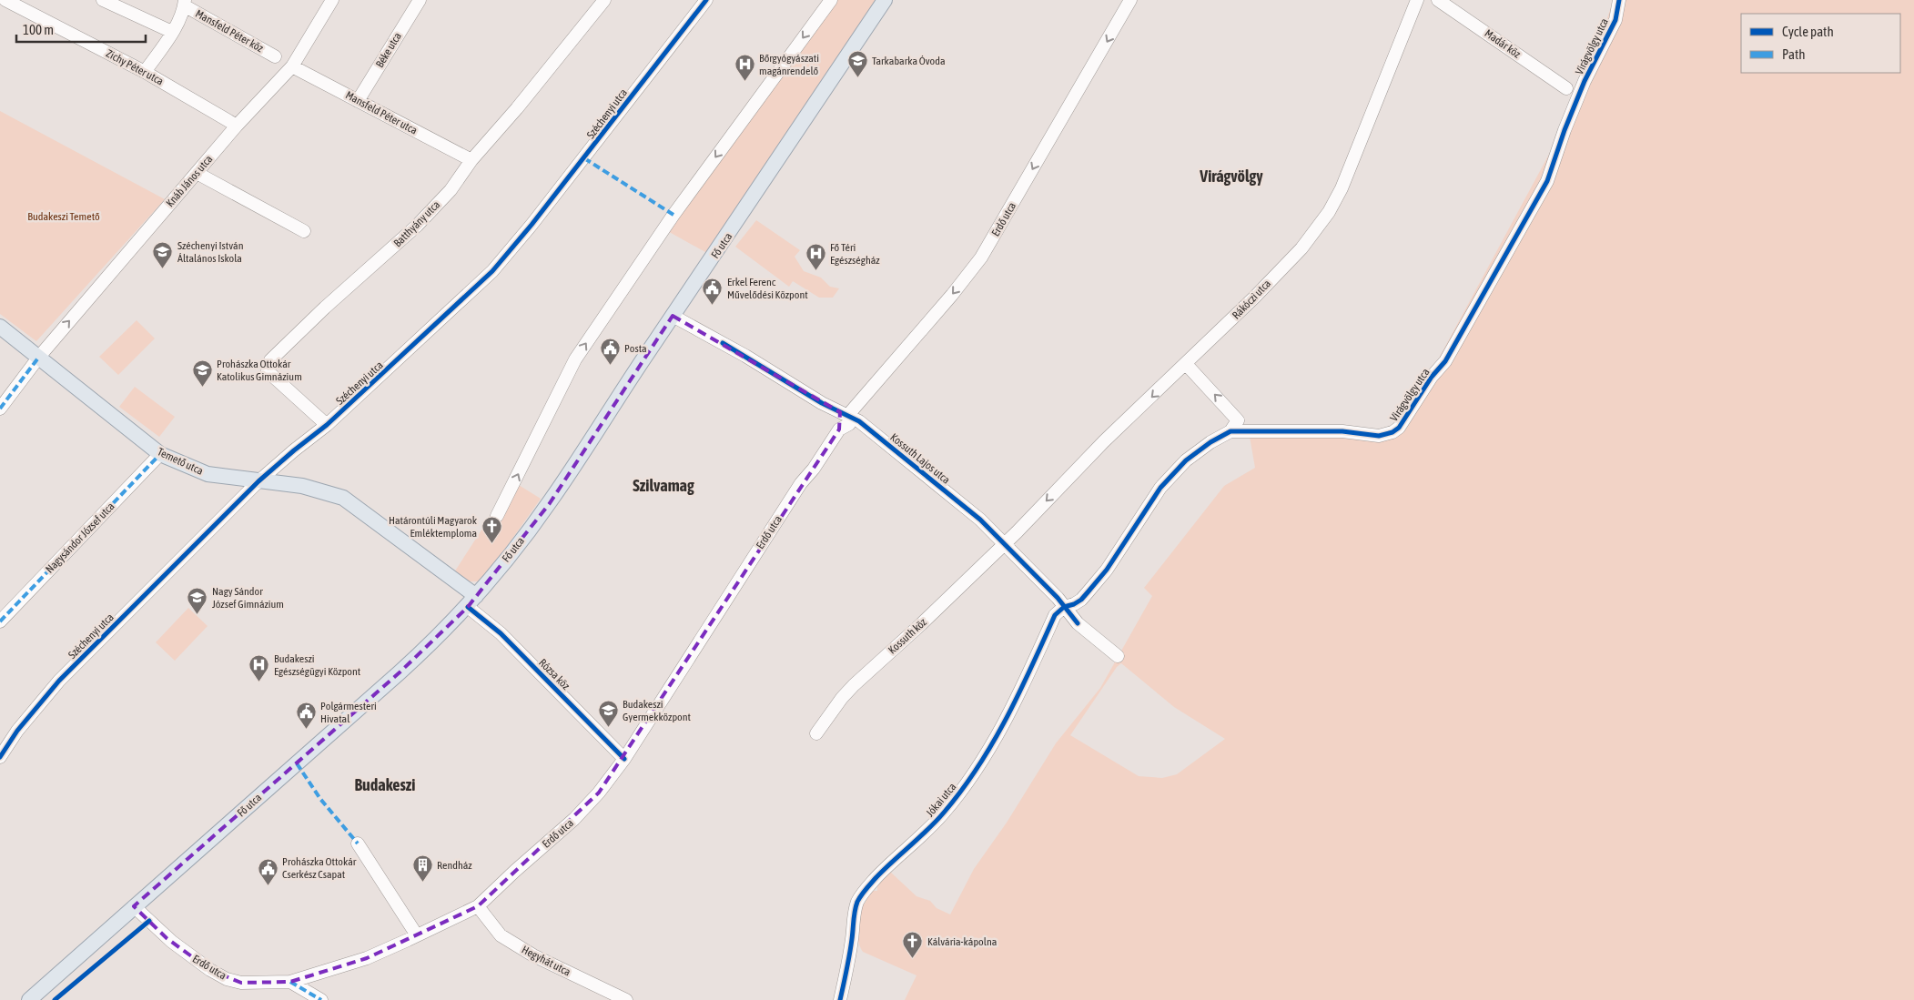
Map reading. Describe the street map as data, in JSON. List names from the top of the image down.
{
  "streets": {
    "main road": ["Fő utca", "Temető utca"],
    "street": [
      "Mansfeld Péter köz",
      "Madár köz",
      "Virágvölgy utca",
      "Béke utca",
      "Zichy Péter utca",
      "Mansfeld Péter utca",
      "Széchenyi utca",
      "Knáb János utca",
      "Erdő utca",
      "Batthyány utca",
      "Rákóczi utca",
      "Kossuth Lajos utca",
      "Nagysándor József utca",
      "Kossuth köz",
      "Rózsa köz",
      "Jókai utca",
      "Hegyhát utca"
    ]
  },
  "crossings": [
    ["Virágvölgy utca", "Kossuth Lajos utca"],
    ["Virágvölgy utca", "Jókai utca"],
    ["Béke utca", "Mansfeld Péter utca"],
    ["Zichy Péter utca", "Knáb János utca"],
    ["Mansfeld Péter utca", "Knáb János utca"],
    ["Mansfeld Péter utca", "Batthyány utca"],
    ["Széchenyi utca", "Batthyány utca"],
    ["Széchenyi utca", "Temető utca"],
    ["Knáb János utca", "Temető utca"],
    ["Erdő utca", "Fő utca"],
    ["Erdő utca", "Kossuth Lajos utca"],
    ["Erdő utca", "Rózsa köz"],
    ["Erdő utca", "Hegyhát utca"],
    ["Fő utca", "Kossuth Lajos utca"],
    ["Fő utca", "Temető utca"],
    ["Fő utca", "Rózsa köz"],
    ["Rákóczi utca", "Kossuth Lajos utca"],
    ["Rákóczi utca", "Kossuth köz"],
    ["Kossuth Lajos utca", "Kossuth köz"],
    ["Kossuth Lajos utca", "Jókai utca"],
    ["Temető utca", "Nagysándor József utca"],
    ["Temető utca", "Rózsa köz"]
  ],
  "one_way": ["Knáb János utca", "Rákóczi utca"],
  "districts": ["Virágvölgy", "Szilvamag", "Budakeszi"],
  "parks": ["Budakeszi Temető"],
  "places": {
    "school or university": [
      "Tarkabarka Óvoda",
      "Széchenyi István Általános Iskola",
      "Prohászka Ottokár Katolikus Gimnázium",
      "Nagy Sándor József Gimnázium",
      "Budakeszi Gyermekközpont"
    ],
    "hospital": ["Bőrgyógyászati magánrendelő", "Fő Téri Egészségház", "Budakeszi Egészségügyi Központ"],
    "public building": [
      "Erkel Ferenc Művelődési Központ",
      "Posta",
      "Polgármesteri Hivatal",
      "Prohászka Ottokár Cserkész Csapat"
    ],
    "church": ["Határontúli Magyarok Emléktemploma", "Kálvária-kápolna"],
    "building": ["Rendház"]
  },
  "legend": ["Cycle path", "Path"],
  "scale_bar": "100 m"
}
